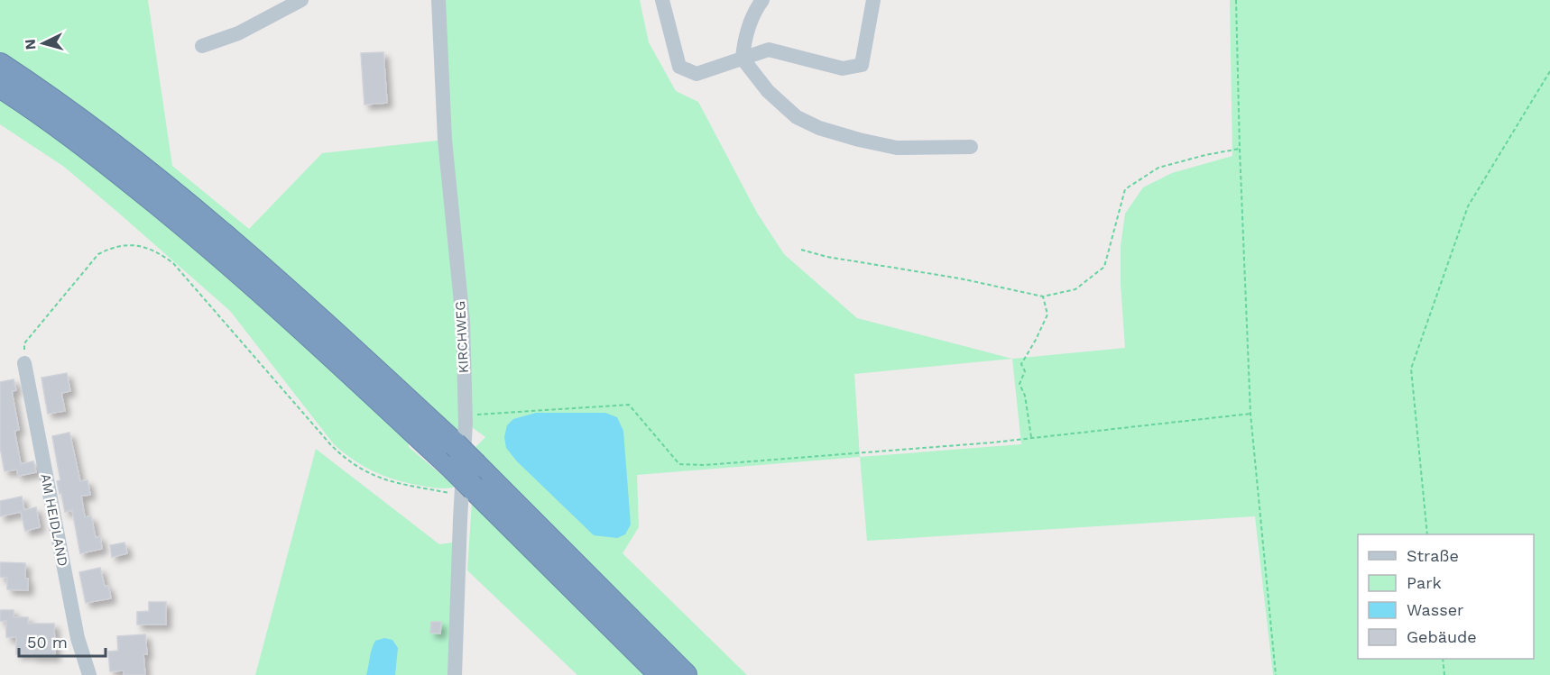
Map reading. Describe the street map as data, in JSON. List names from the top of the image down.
{
  "streets": {
    "street": ["KIRCHWEG", "AM HEIDLAND"]
  },
  "legend": [
    "Straße",
    "Park",
    "Wasser",
    "Gebäude"
  ],
  "scale_bar": "50 m",
  "north": "left"
}
